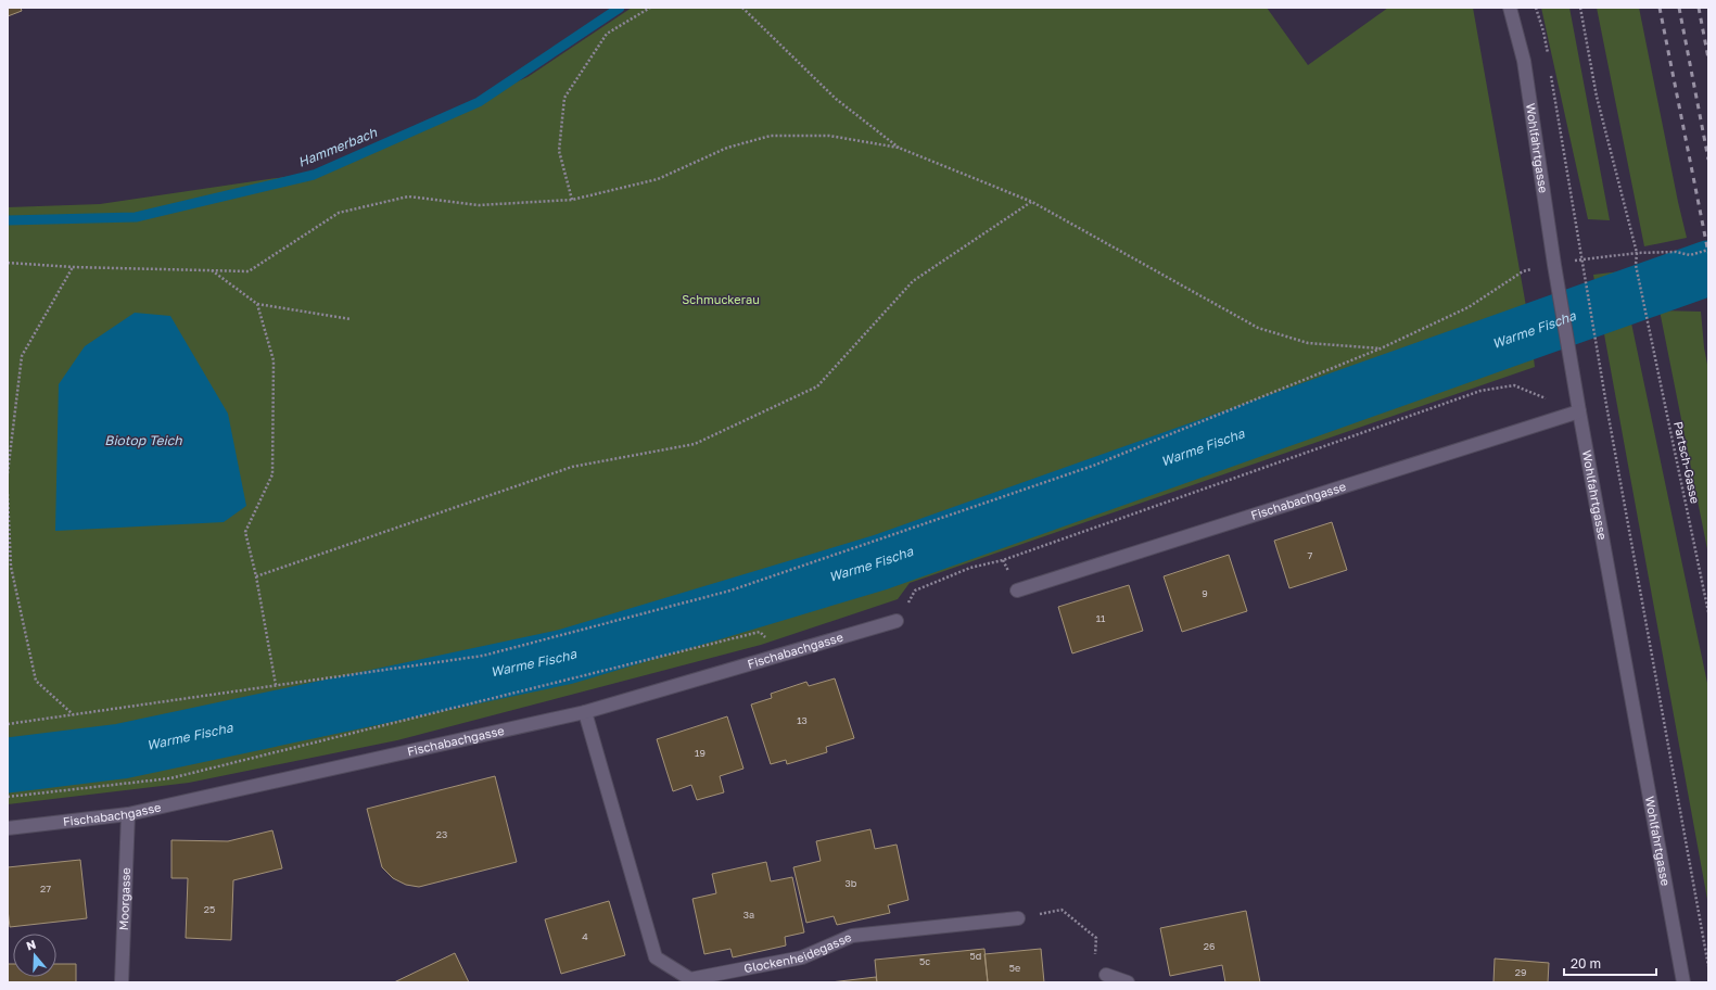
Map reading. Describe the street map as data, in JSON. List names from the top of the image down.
{
  "streets": {
    "street": [
      "Wohlfahrtgasse",
      "Fischabachgasse",
      "Moorgasse",
      "Glockenheidegasse"
    ],
    "path": ["Partsch-Gasse"]
  },
  "crossings": [
    ["Wohlfahrtgasse", "Fischabachgasse"],
    ["Fischabachgasse", "Moorgasse"],
    ["Fischabachgasse", "Glockenheidegasse"]
  ],
  "water": ["Hammerbach", "Warme Fischa", "Biotop Teich"],
  "parks": ["Schmuckerau"],
  "house_numbers": [
    "7",
    "9",
    "11",
    "13",
    "19",
    "23",
    "3b",
    "27",
    "25",
    "3a",
    "4",
    "26",
    "5d",
    "5c",
    "5e",
    "29"
  ],
  "scale_bar": "20 m",
  "north": "top"
}
